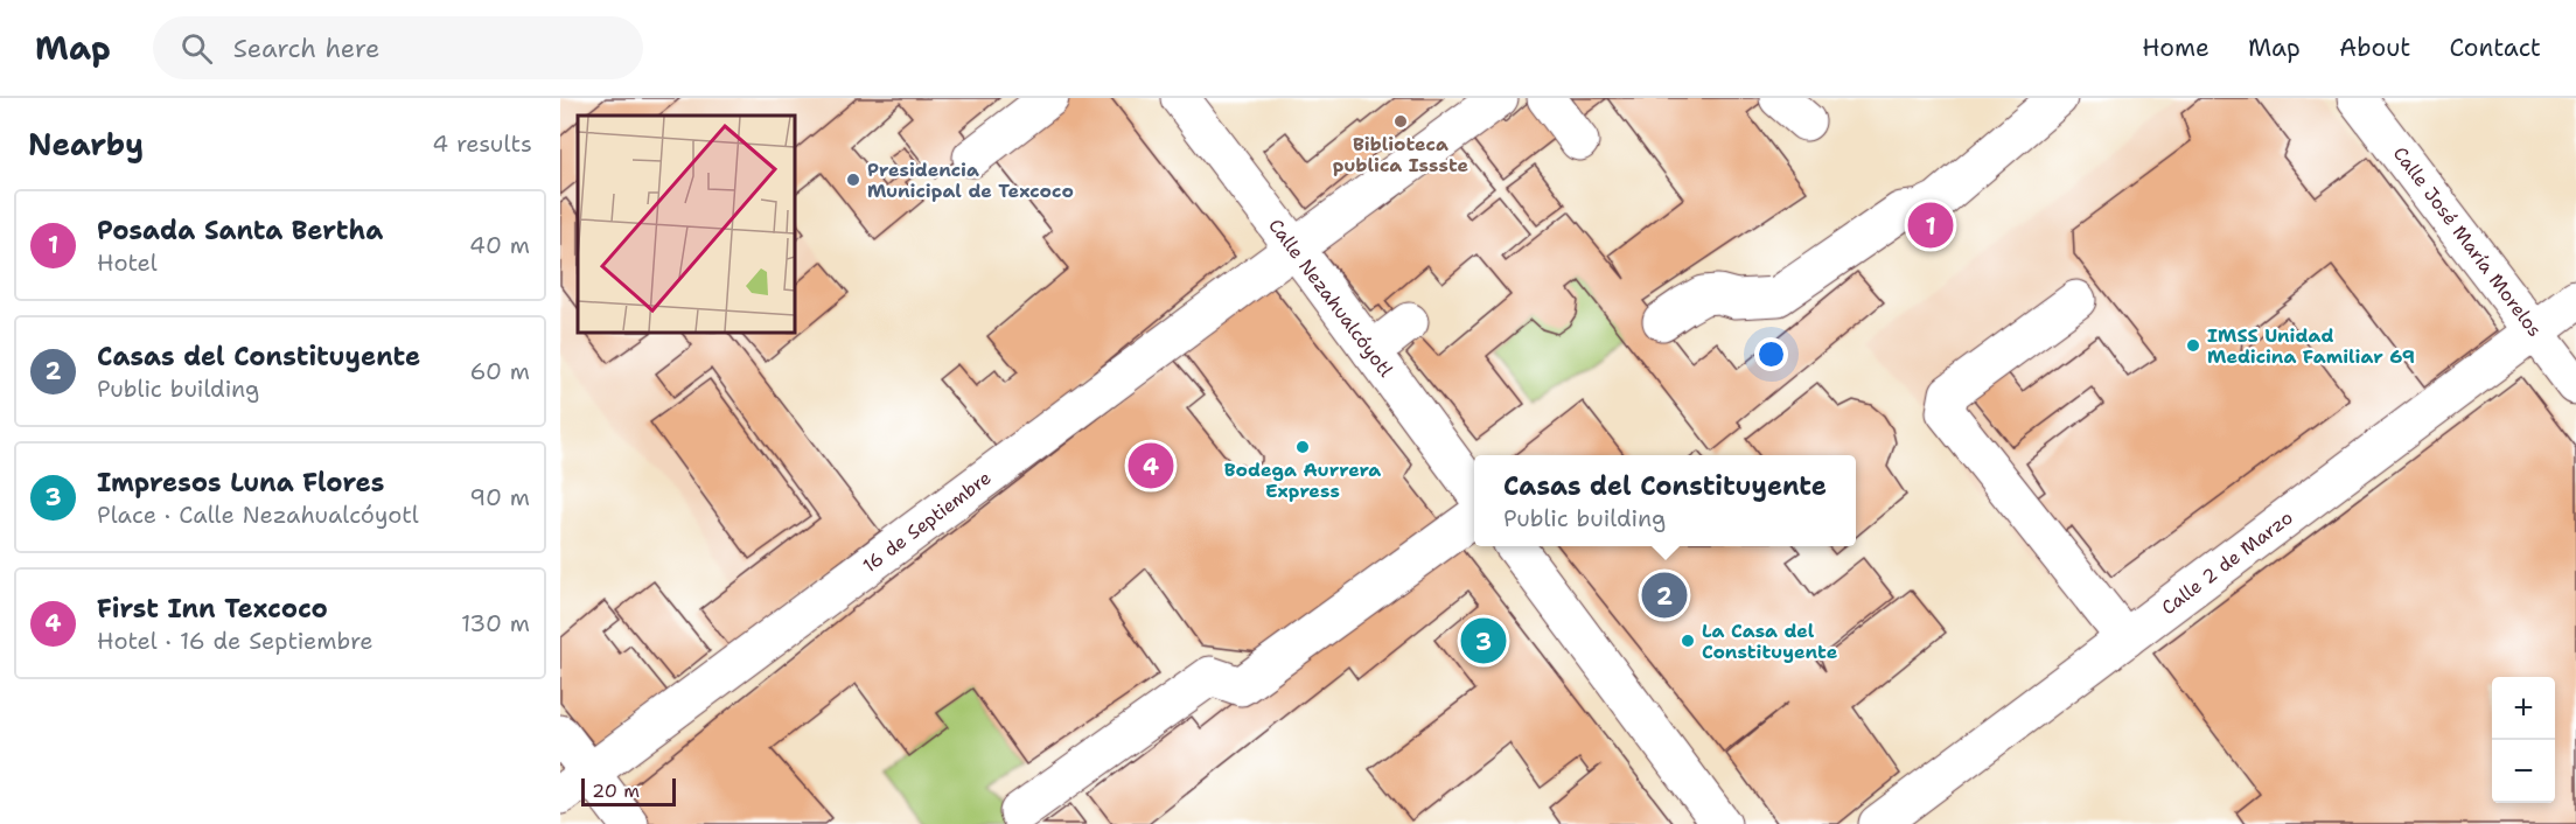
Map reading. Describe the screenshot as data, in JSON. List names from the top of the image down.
{
  "streets": {
    "street": [
      "Calle José María Morelos",
      "Calle Nezahualcóyotl",
      "16 de Septiembre",
      "Calle 2 de Marzo"
    ]
  },
  "crossings": [
    ["Calle José María Morelos", "Calle 2 de Marzo"],
    ["Calle Nezahualcóyotl", "16 de Septiembre"]
  ],
  "places": [
    "Biblioteca publica Issste",
    "Presidencia Municipal de Texcoco",
    "IMSS Unidad Medicina Familiar 69",
    "Bodega Aurrera Express",
    "La Casa del Constituyente"
  ],
  "scale_bar": "20 m",
  "page": {
    "header": "Map",
    "search": "Search here",
    "nav": [
      "Home",
      "Map",
      "About",
      "Contact"
    ],
    "heading": ["Nearby", "4 results"],
    "list": [
      {
        "mark": "1",
        "name": "Posada Santa Bertha",
        "note": "Hotel",
        "value": "40 m"
      },
      {
        "mark": "2",
        "name": "Casas del Constituyente",
        "note": "Public building",
        "value": "60 m"
      },
      {
        "mark": "3",
        "name": "Impresos Luna Flores",
        "note": "Place · Calle Nezahualcóyotl",
        "value": "90 m"
      },
      {
        "mark": "4",
        "name": "First Inn Texcoco",
        "note": "Hotel · 16 de Septiembre",
        "value": "130 m"
      }
    ],
    "pins": [
      "1",
      "4",
      "2",
      "3"
    ],
    "popup": ["Casas del Constituyente", "Public building"],
    "map_buttons": ["+", "−"],
    "scale": "20 m"
  }
}
